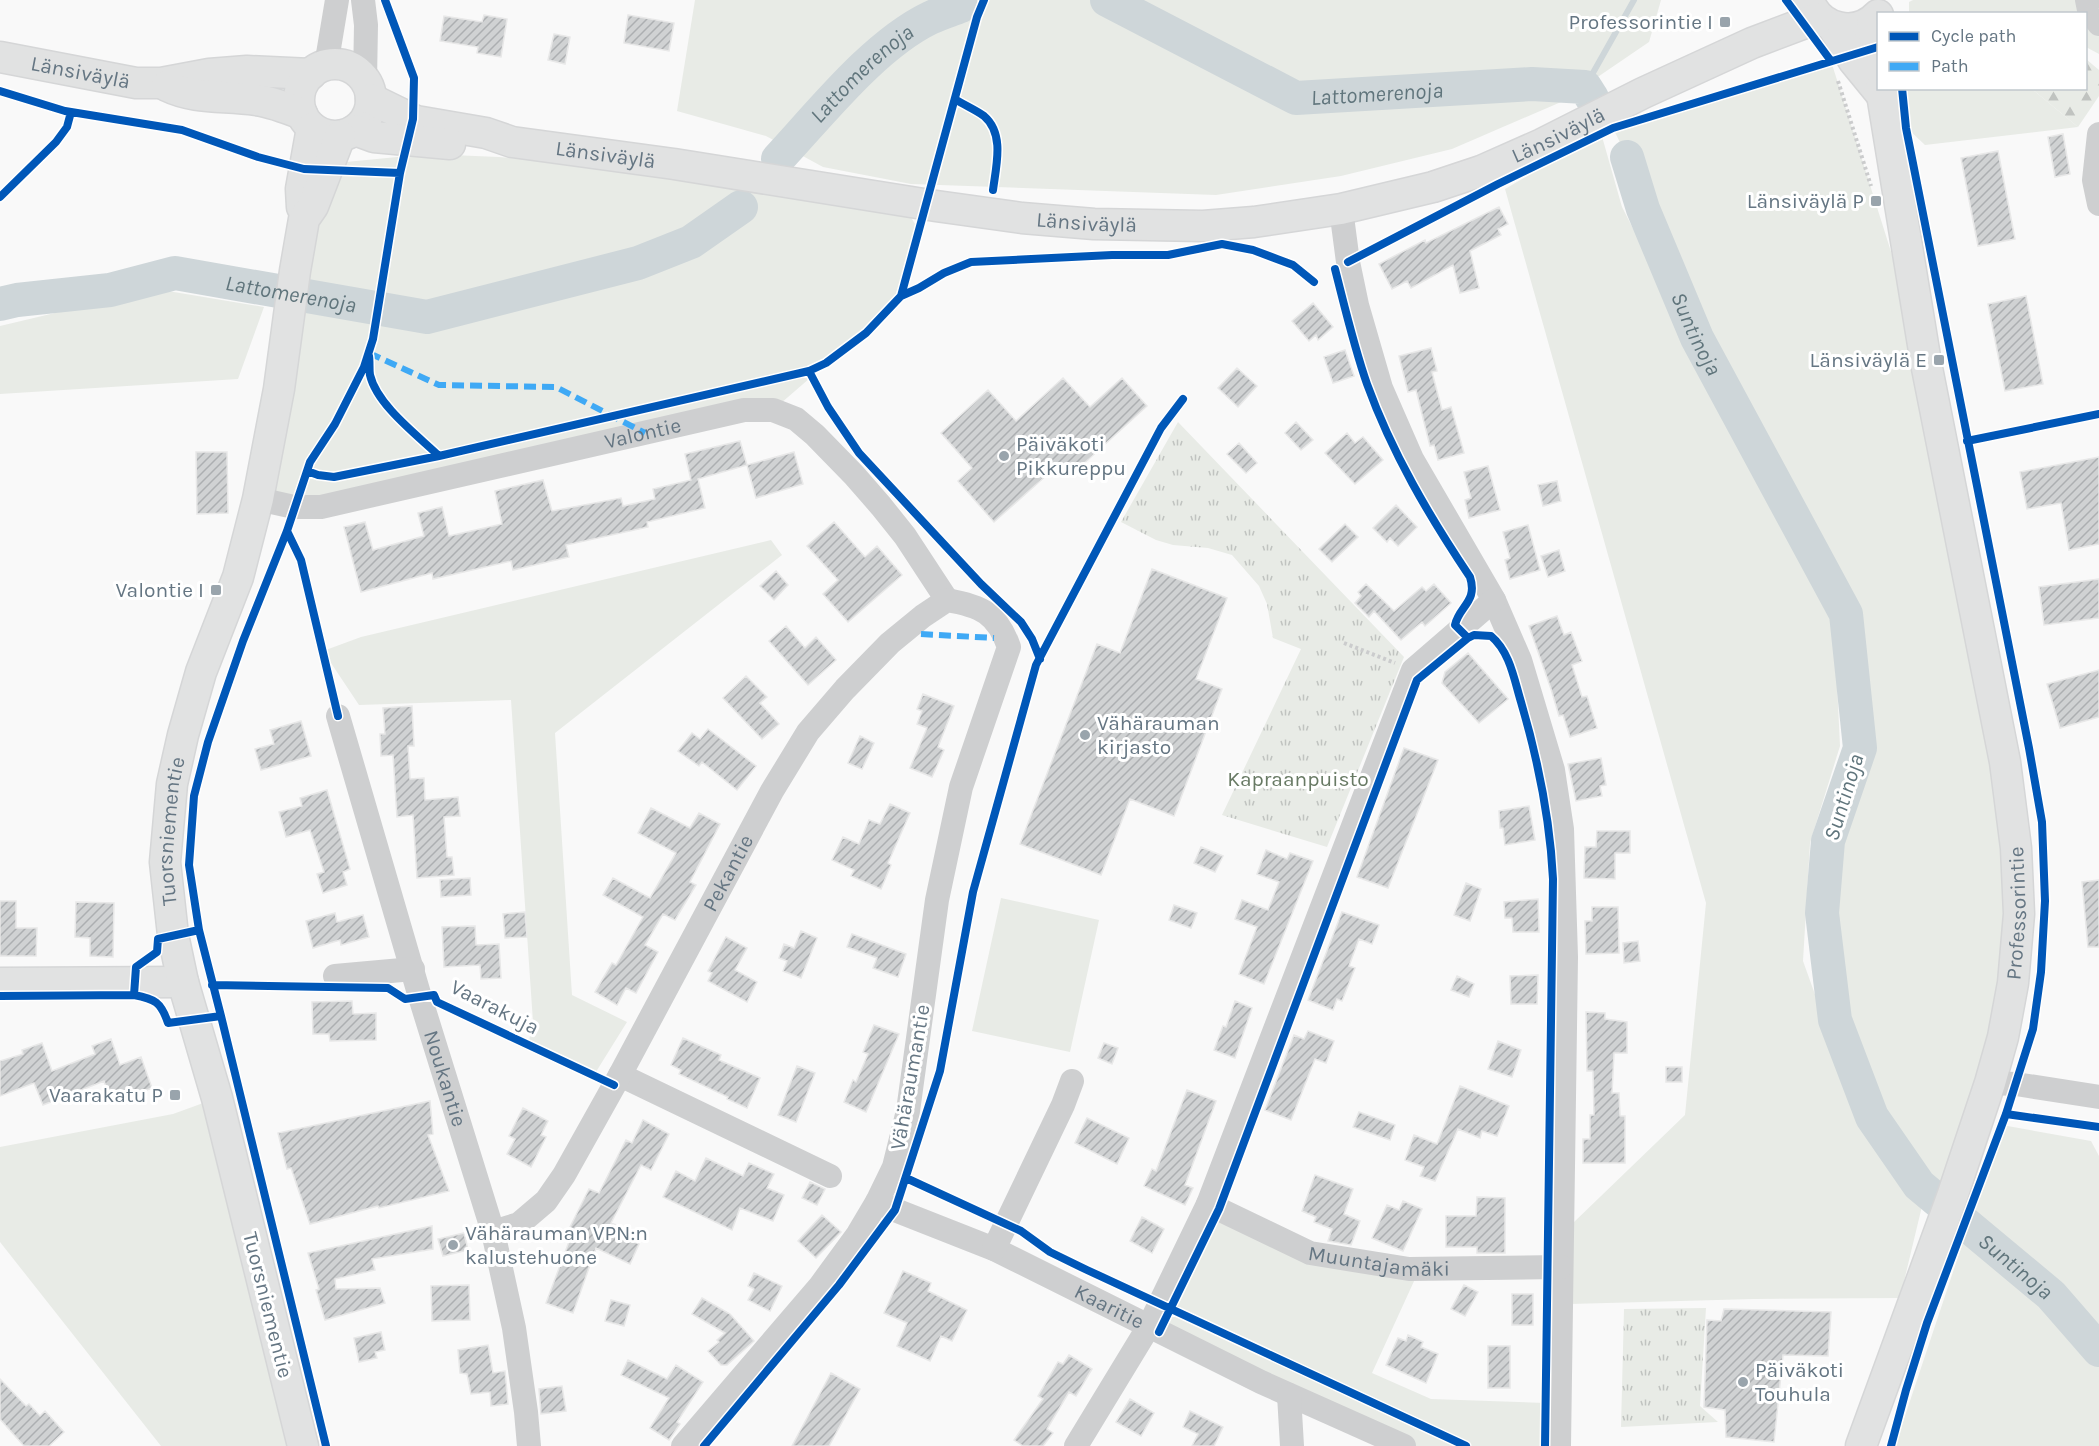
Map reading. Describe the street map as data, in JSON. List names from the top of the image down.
{
  "streets": {
    "main road": ["Länsiväylä", "Tuorsniementie", "Professorintie"],
    "street": [
      "Valontie",
      "Pekantie",
      "Vähäraumantie",
      "Noukantie",
      "Muuntajamäki",
      "Kaaritie"
    ],
    "cycle path": ["Vaarakuja"]
  },
  "crossings": [
    ["Länsiväylä", "Tuorsniementie"],
    ["Valontie", "Tuorsniementie"],
    ["Valontie", "Pekantie"],
    ["Valontie", "Vähäraumantie"],
    ["Pekantie", "Vähäraumantie"],
    ["Pekantie", "Noukantie"],
    ["Vähäraumantie", "Kaaritie"]
  ],
  "water": ["Lattomerenoja", "Suntinoja"],
  "parks": ["Kapraanpuisto"],
  "places": {
    "transit": [
      "Professorintie I",
      "Länsiväylä P",
      "Länsiväylä E",
      "Valontie I",
      "Vaarakatu P"
    ],
    "other": [
      "Päiväkoti Pikkureppu",
      "Vähärauman kirjasto",
      "Vähärauman VPN:n kalustehuone",
      "Päiväkoti Touhula"
    ]
  },
  "legend": ["Cycle path", "Path"]
}
